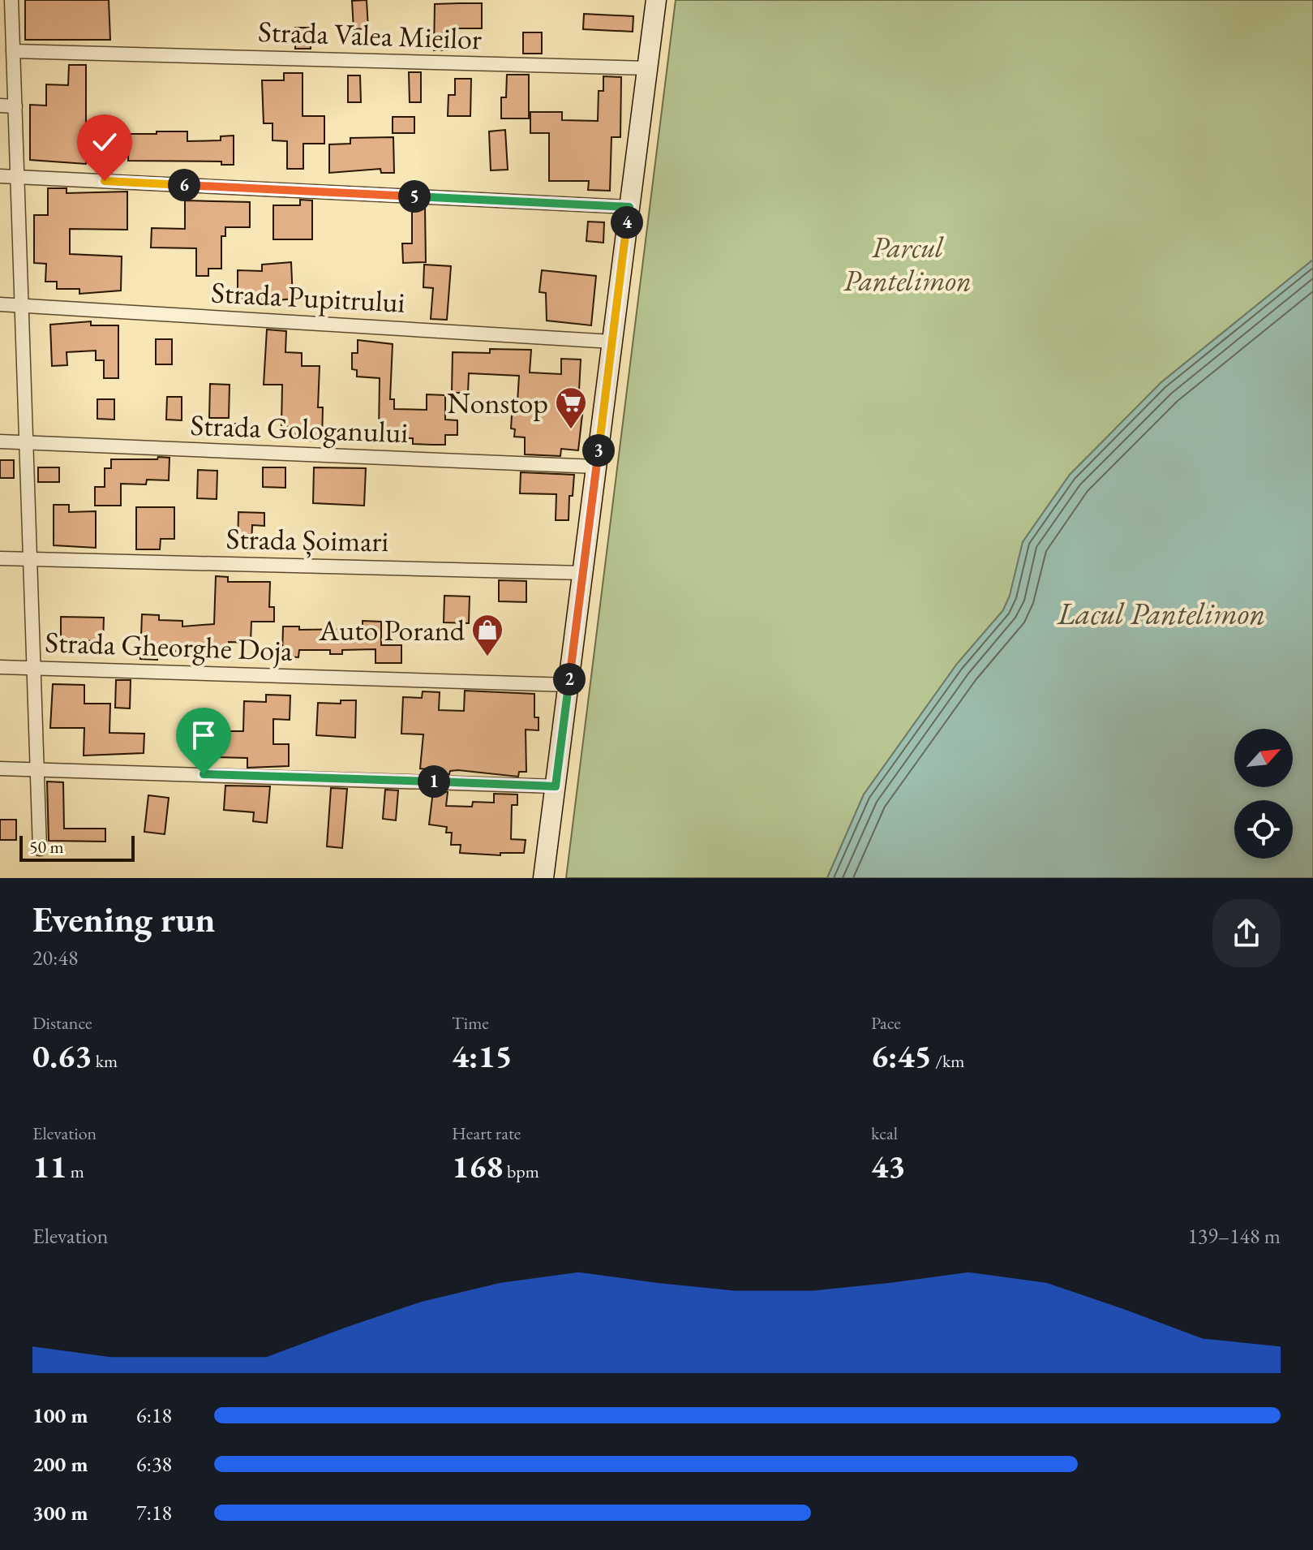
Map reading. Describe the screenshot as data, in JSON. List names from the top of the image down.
{
  "streets": {
    "street": [
      "Strada Valea Mieilor",
      "Strada Pupitrului",
      "Strada Gologanului",
      "Strada Șoimari",
      "Strada Gheorghe Doja"
    ]
  },
  "water": ["Lacul Pantelimon"],
  "parks": ["Parcul Pantelimon"],
  "places": {
    "supermarket": ["Nonstop"],
    "shop": ["Auto Porand"]
  },
  "scale_bar": "50 m",
  "north": "top right",
  "page": {
    "pins": [
      "6",
      "5",
      "4",
      "3",
      "2",
      "1"
    ],
    "scale": "50 m",
    "heading": ["Evening run", "20:48"],
    "stats": [
      ["Distance", "0.63 km"],
      ["Time", "4:15"],
      ["Pace", "6:45 /km"],
      ["Elevation", "11 m"],
      ["Heart rate", "168 bpm"],
      ["kcal", "43"]
    ],
    "chart": ["Elevation", "139–148 m"],
    "list": [
      {
        "name": "100 m",
        "note": "6:18"
      },
      {
        "name": "200 m",
        "note": "6:38"
      },
      {
        "name": "300 m",
        "note": "7:18"
      }
    ]
  }
}
